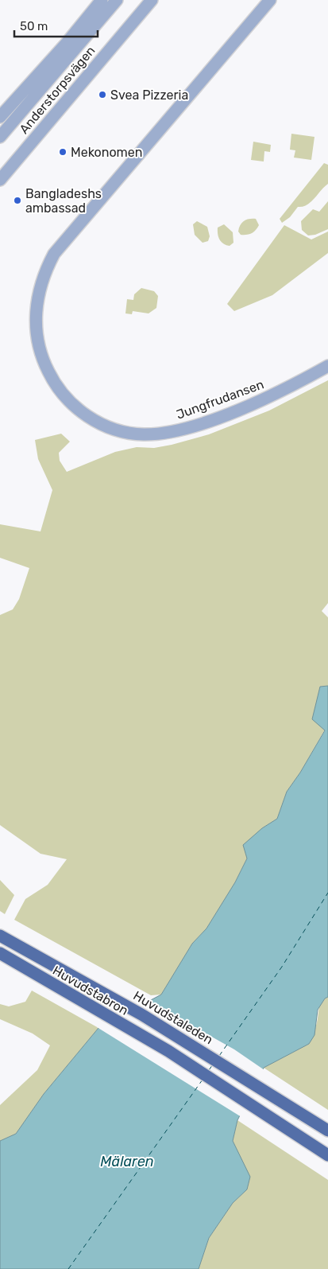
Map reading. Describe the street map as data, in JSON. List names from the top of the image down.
{
  "streets": {
    "main road": ["Huvudstabron", "Huvudstaleden"],
    "street": ["Anderstorpsvägen", "Jungfrudansen"]
  },
  "water": ["Mälaren"],
  "places": ["Svea Pizzeria", "Mekonomen", "Bangladeshs ambassad"],
  "scale_bar": "50 m"
}
